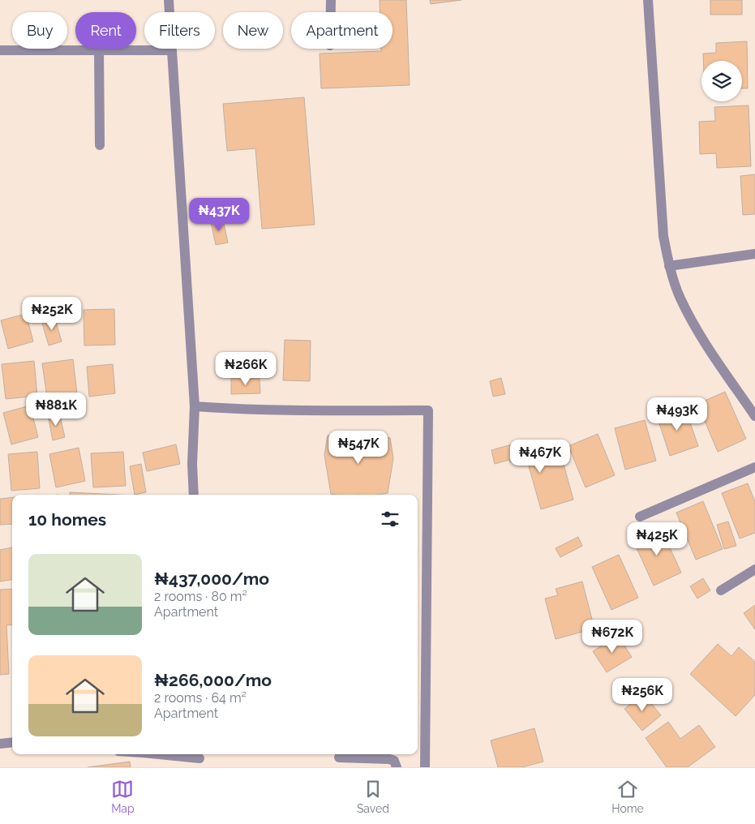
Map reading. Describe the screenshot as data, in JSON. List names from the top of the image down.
{
  "page": {
    "chip": [
      "Buy",
      "Rent",
      "Filters",
      "New",
      "Apartment"
    ],
    "price": [
      "₦437K",
      "₦252K",
      "₦266K",
      "₦881K",
      "₦493K",
      "₦547K",
      "₦467K",
      "₦425K",
      "₦672K",
      "₦256K"
    ],
    "heading": "10 homes",
    "list": [
      {
        "name": "₦437,000/mo",
        "note": "2 rooms · 80 m² · Apartment"
      },
      {
        "name": "₦266,000/mo",
        "note": "2 rooms · 64 m² · Apartment"
      }
    ],
    "tabs": ["Map", "Saved", "Home"]
  }
}
